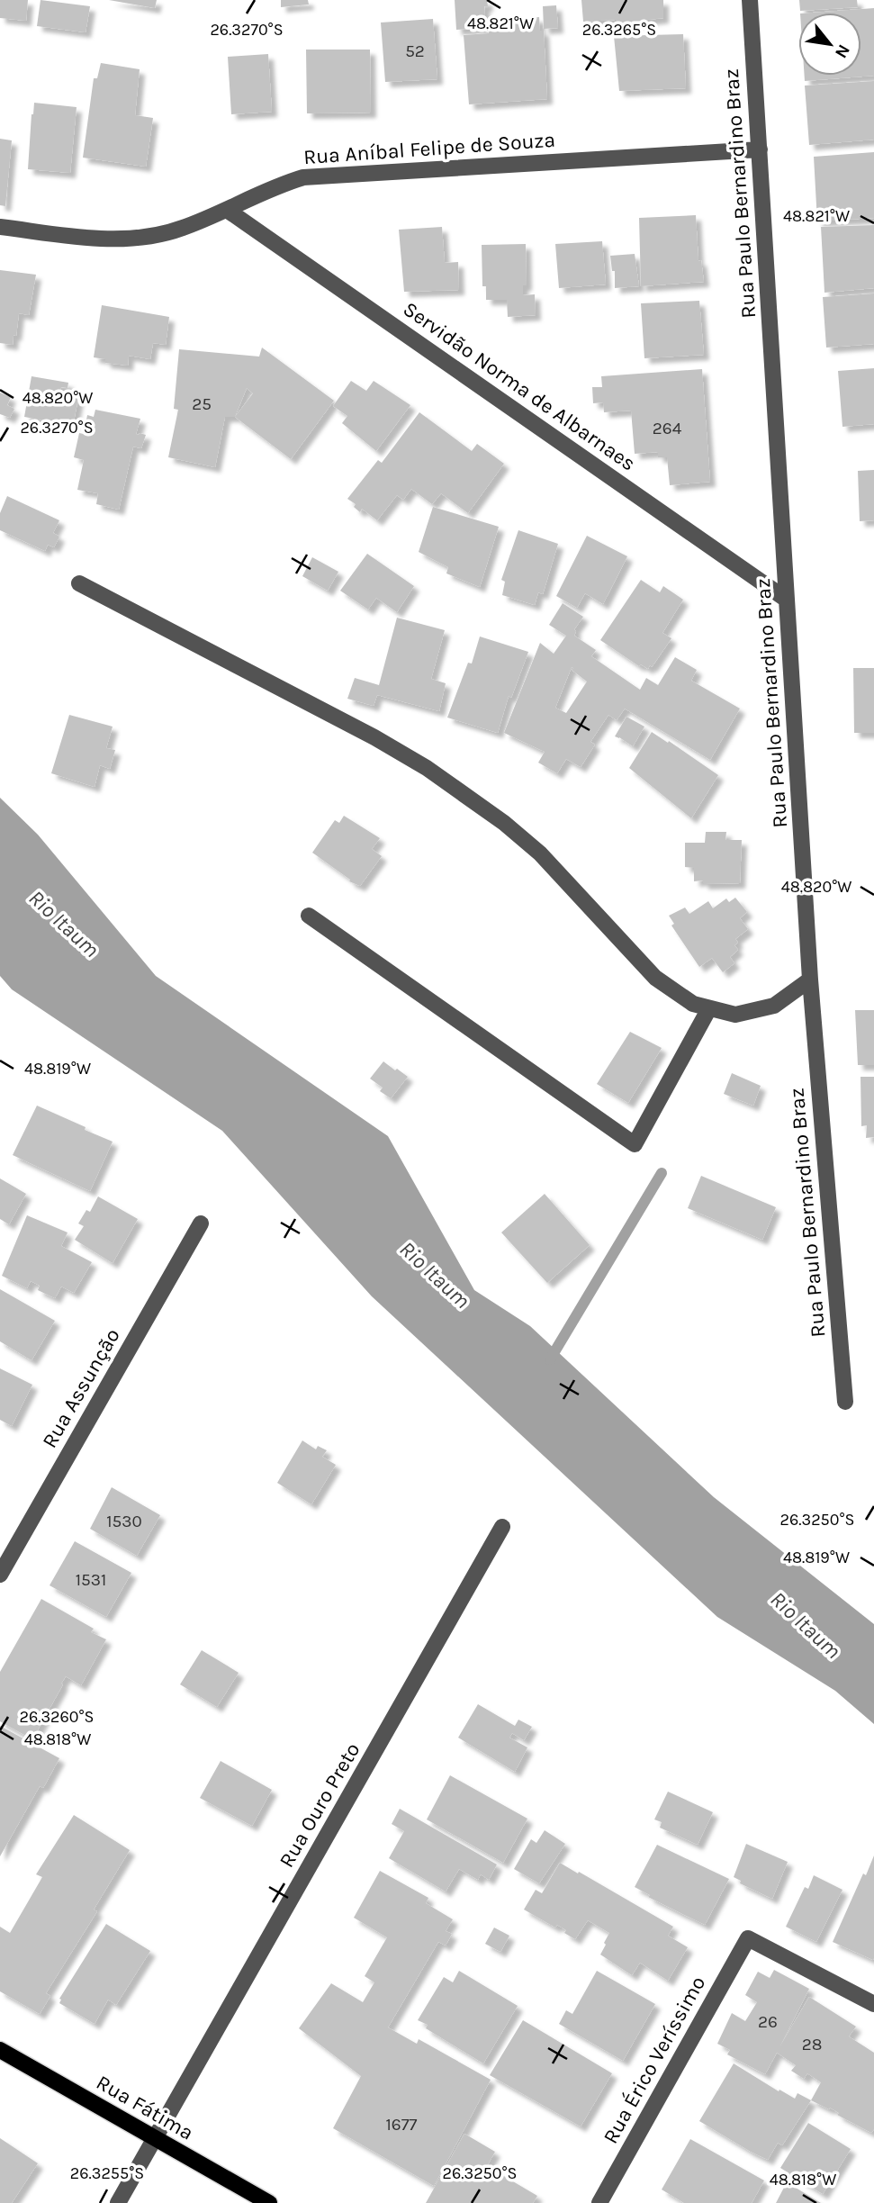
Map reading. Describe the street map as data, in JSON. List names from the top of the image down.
{
  "streets": {
    "main road": ["Rua Fátima"],
    "street": [
      "Rua Aníbal Felipe de Souza",
      "Rua Paulo Bernardino Braz",
      "Servidão Norma de Albarnaes",
      "Rua Assunção",
      "Rua Ouro Preto",
      "Rua Érico Veríssimo"
    ]
  },
  "crossings": [
    ["Rua Aníbal Felipe de Souza", "Rua Paulo Bernardino Braz"],
    ["Rua Aníbal Felipe de Souza", "Servidão Norma de Albarnaes"],
    ["Rua Paulo Bernardino Braz", "Servidão Norma de Albarnaes"],
    ["Rua Ouro Preto", "Rua Fátima"]
  ],
  "water": ["Rio Itaum"],
  "house_numbers": [
    "52",
    "25",
    "264",
    "1530",
    "1531",
    "26",
    "28",
    "1677"
  ],
  "north": "bottom right",
  "coordinates": [
    "48.821°W",
    "26.3270°S",
    "26.3265°S",
    "48.820°W",
    "48.819°W",
    "26.3250°S",
    "26.3260°S",
    "48.818°W",
    "26.3255°S"
  ]
}
